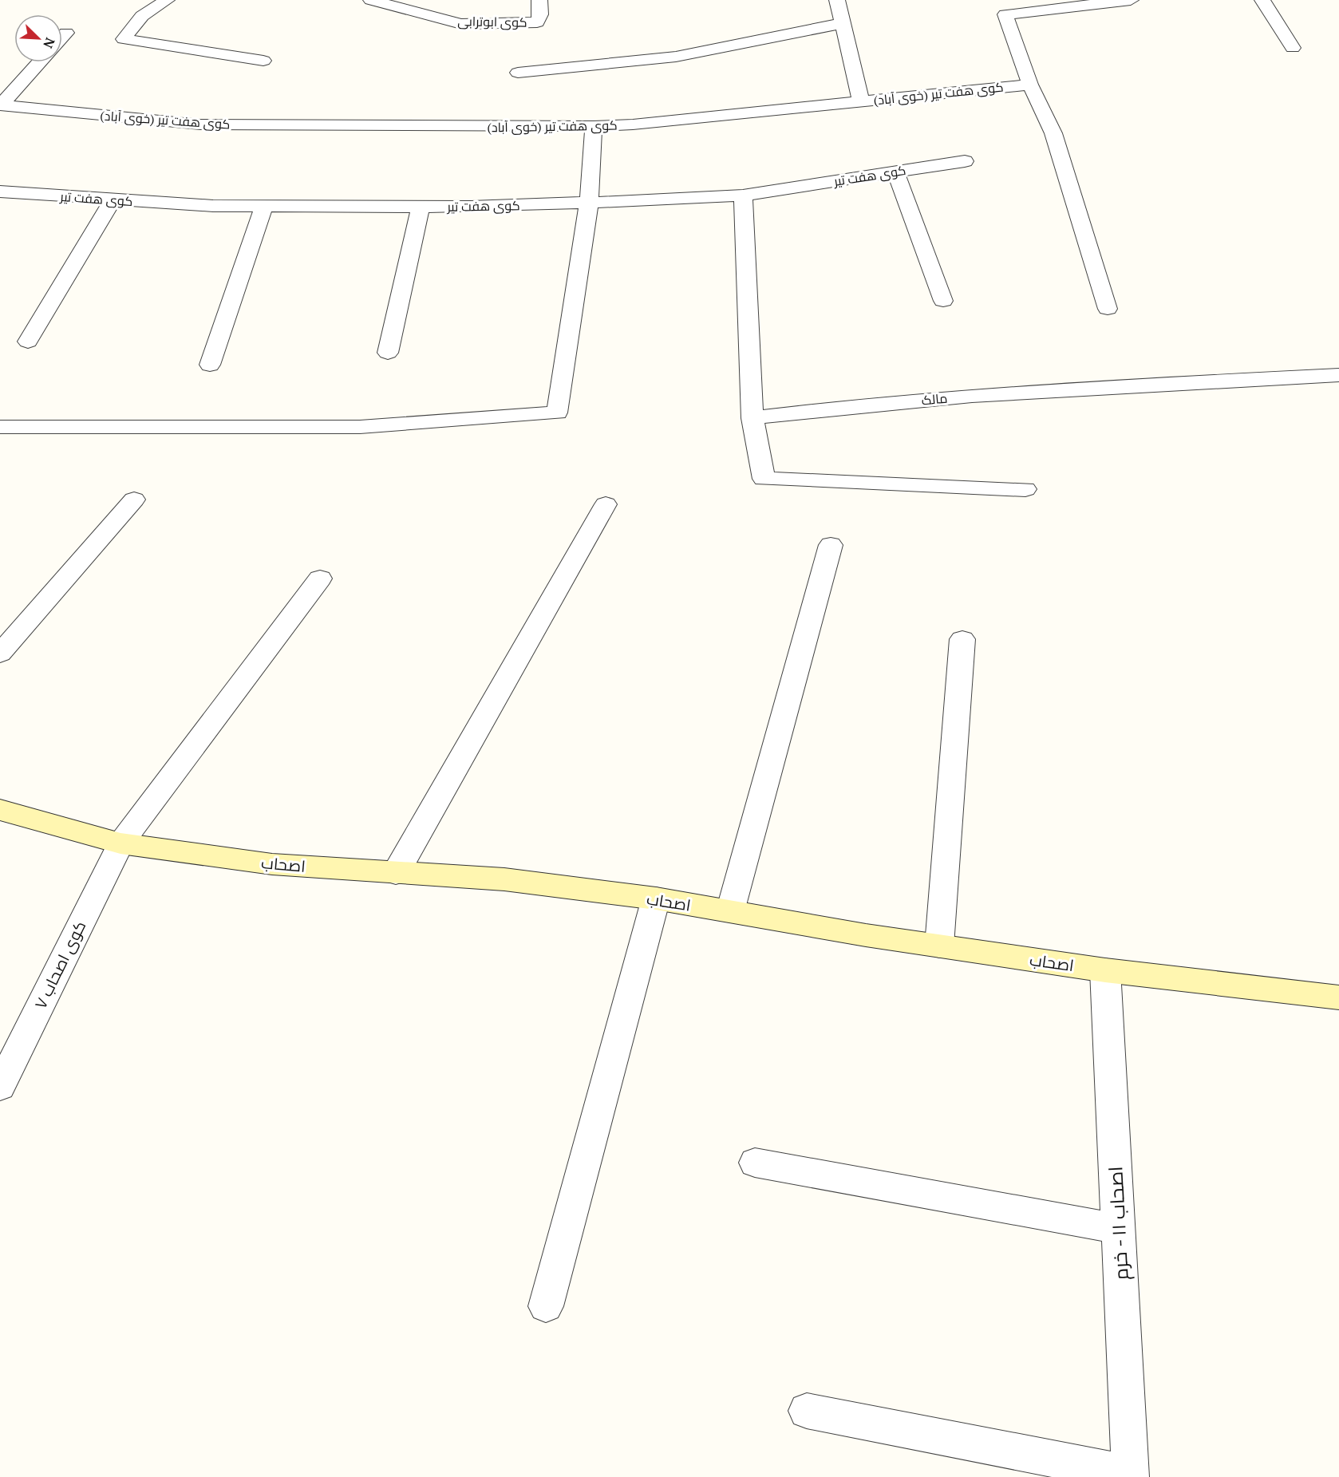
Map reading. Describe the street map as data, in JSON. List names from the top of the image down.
{
  "streets": {
    "main road": ["اصحاب"],
    "street": [
      "کوی ابوترابی",
      "کوی هفت تیر (خوی آباد)",
      "کوی هفت تیر",
      "مالک",
      "کوی اصحاب ۷",
      "اصحاب ۱۱ - خرم"
    ]
  },
  "crossings": [
    ["اصحاب", "کوی اصحاب ۷"],
    ["اصحاب", "اصحاب ۱۱ - خرم"]
  ],
  "north": "bottom right"
}
